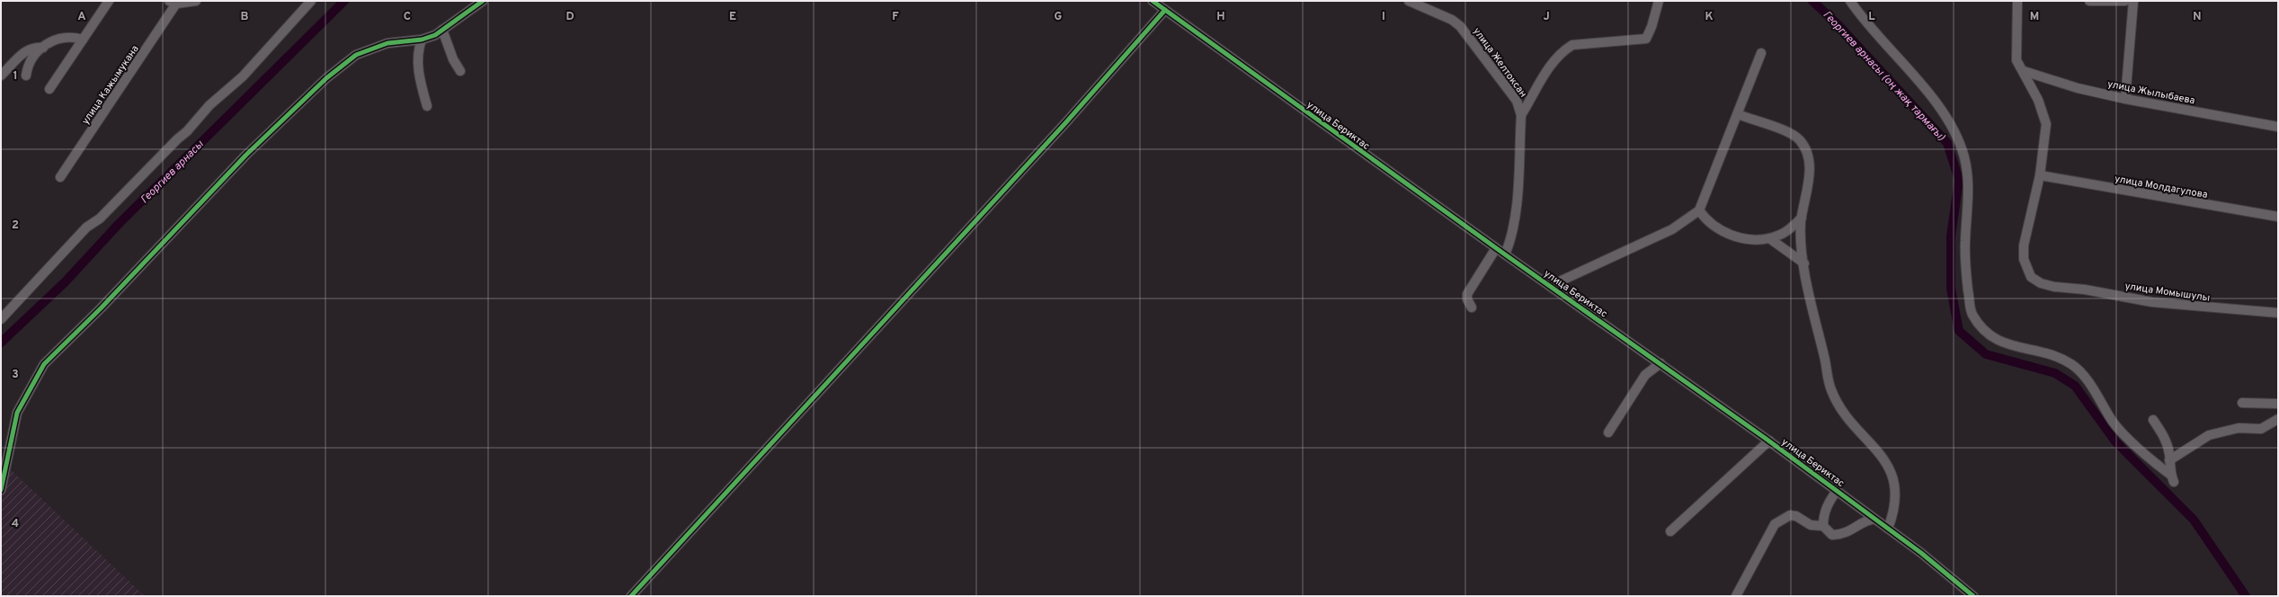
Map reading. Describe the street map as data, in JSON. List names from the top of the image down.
{
  "streets": {
    "street": [
      "улица Желтоксан",
      "улица Кажымукана",
      "улица Жылыбаева",
      "улица Бериктас",
      "улица Молдагулова",
      "улица Момышулы"
    ]
  },
  "crossings": [
    ["улица Желтоксан", "улица Бериктас"],
    ["улица Жылыбаева", "улица Момышулы"],
    ["улица Молдагулова", "улица Момышулы"]
  ],
  "water": ["Георгиев арнасы (оң жақ тармағы)", "Георгиев арнасы"],
  "grid": {
    "columns": [
      "A",
      "B",
      "C",
      "D",
      "E",
      "F",
      "G",
      "H",
      "I",
      "J",
      "K",
      "L",
      "M",
      "N"
    ],
    "rows": [
      "1",
      "2",
      "3",
      "4"
    ]
  }
}
